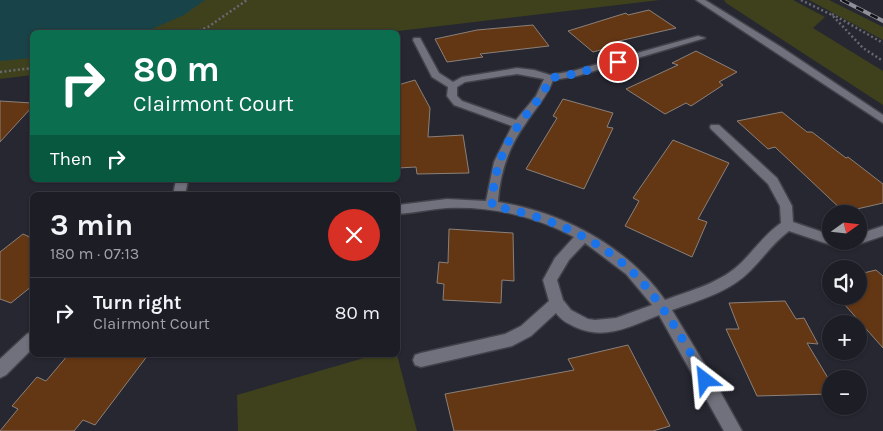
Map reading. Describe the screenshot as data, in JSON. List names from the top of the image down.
{
  "north": "right",
  "page": {
    "turn": ["80 m", "Clairmont Court"],
    "then": "Then",
    "heading": ["3 min", "180 m · 07:13"],
    "map_buttons": ["+", "−"],
    "list": [
      {
        "name": "Turn right",
        "note": "Clairmont Court",
        "value": "80 m"
      }
    ]
  }
}
